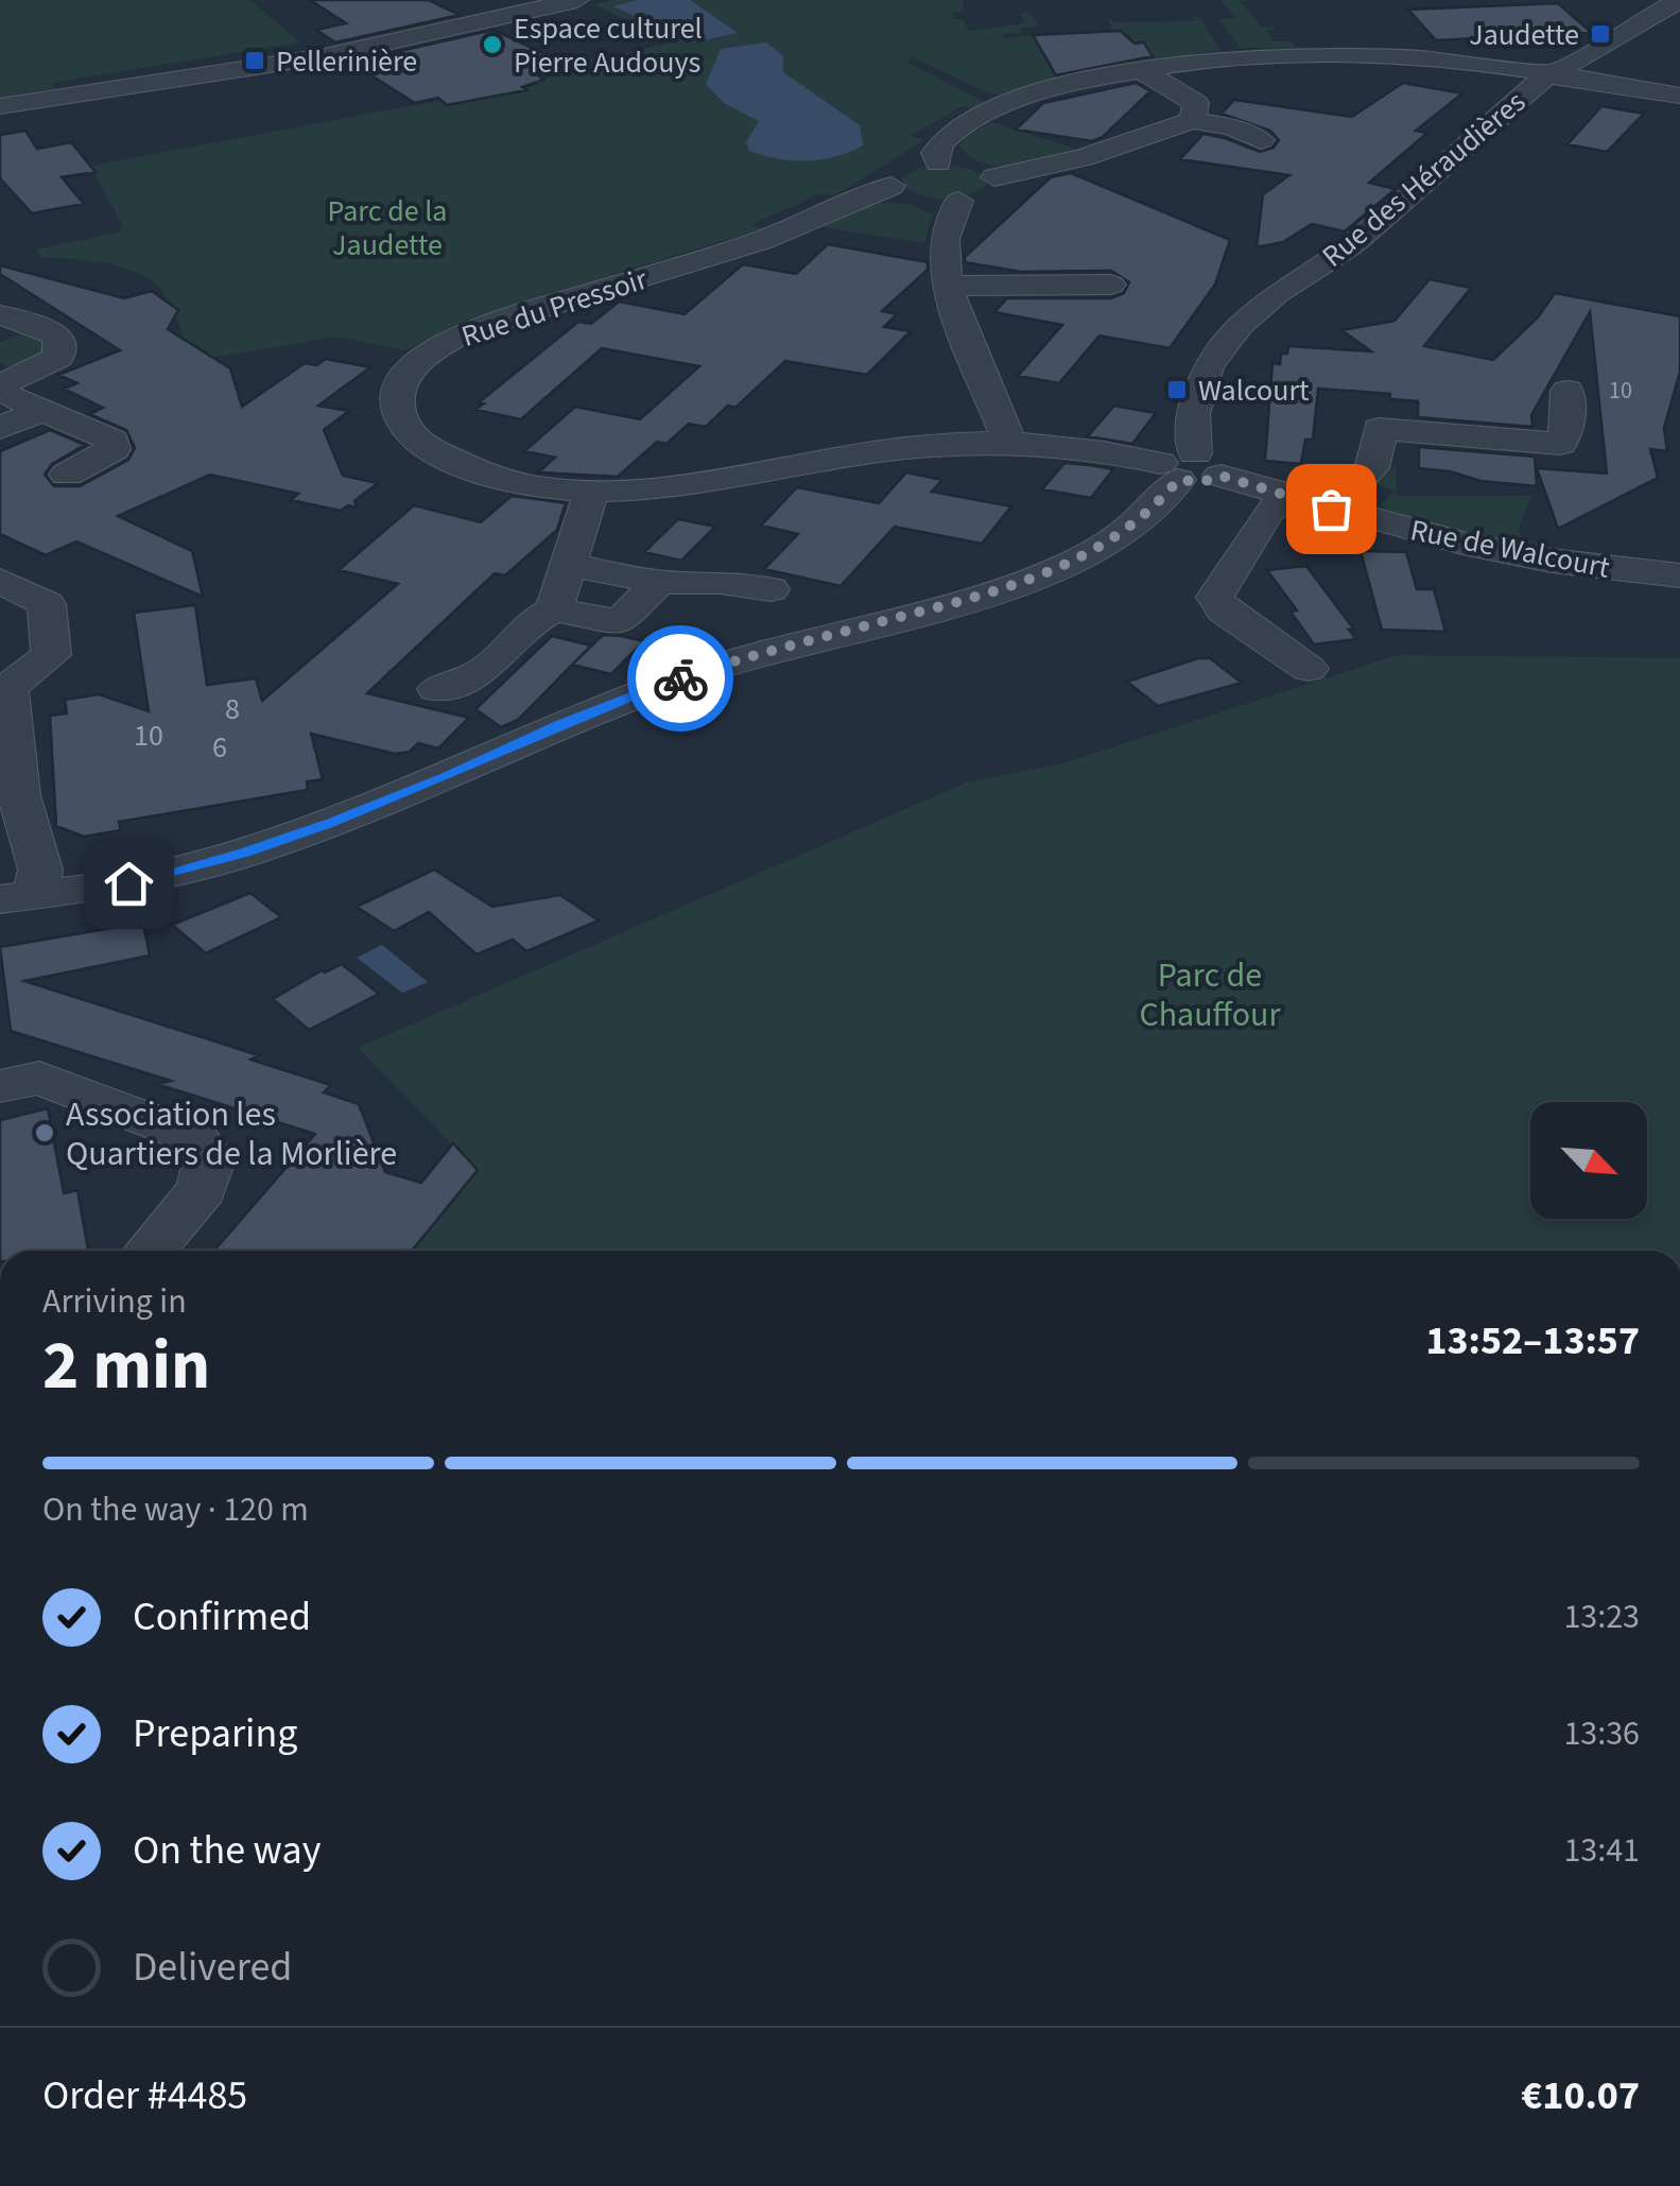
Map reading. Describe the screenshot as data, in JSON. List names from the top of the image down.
{
  "streets": {
    "street": ["Rue des Héraudières", "Rue du Pressoir", "Rue de Walcourt"]
  },
  "crossings": [
    ["Rue des Héraudières", "Rue du Pressoir"],
    ["Rue des Héraudières", "Rue de Walcourt"],
    ["Rue du Pressoir", "Rue de Walcourt"]
  ],
  "parks": ["Parc de la Jaudette", "Parc de Chauffour"],
  "places": {
    "transit": ["Jaudette", "Pellerinière", "Walcourt"],
    "other": ["Espace culturel Pierre Audouys", "Association les Quartiers de la Morlière"]
  },
  "house_numbers": [
    "10",
    "8",
    "10",
    "6"
  ],
  "north": "bottom right",
  "page": {
    "heading": ["2 min", "Arriving in", "13:52–13:57"],
    "panel": ["Order #4485", "€10.07"],
    "bar": "On the way · 120 m",
    "list": [
      ["Confirmed", "13:23"],
      ["Preparing", "13:36"],
      ["On the way", "13:41"],
      "Delivered"
    ]
  }
}
